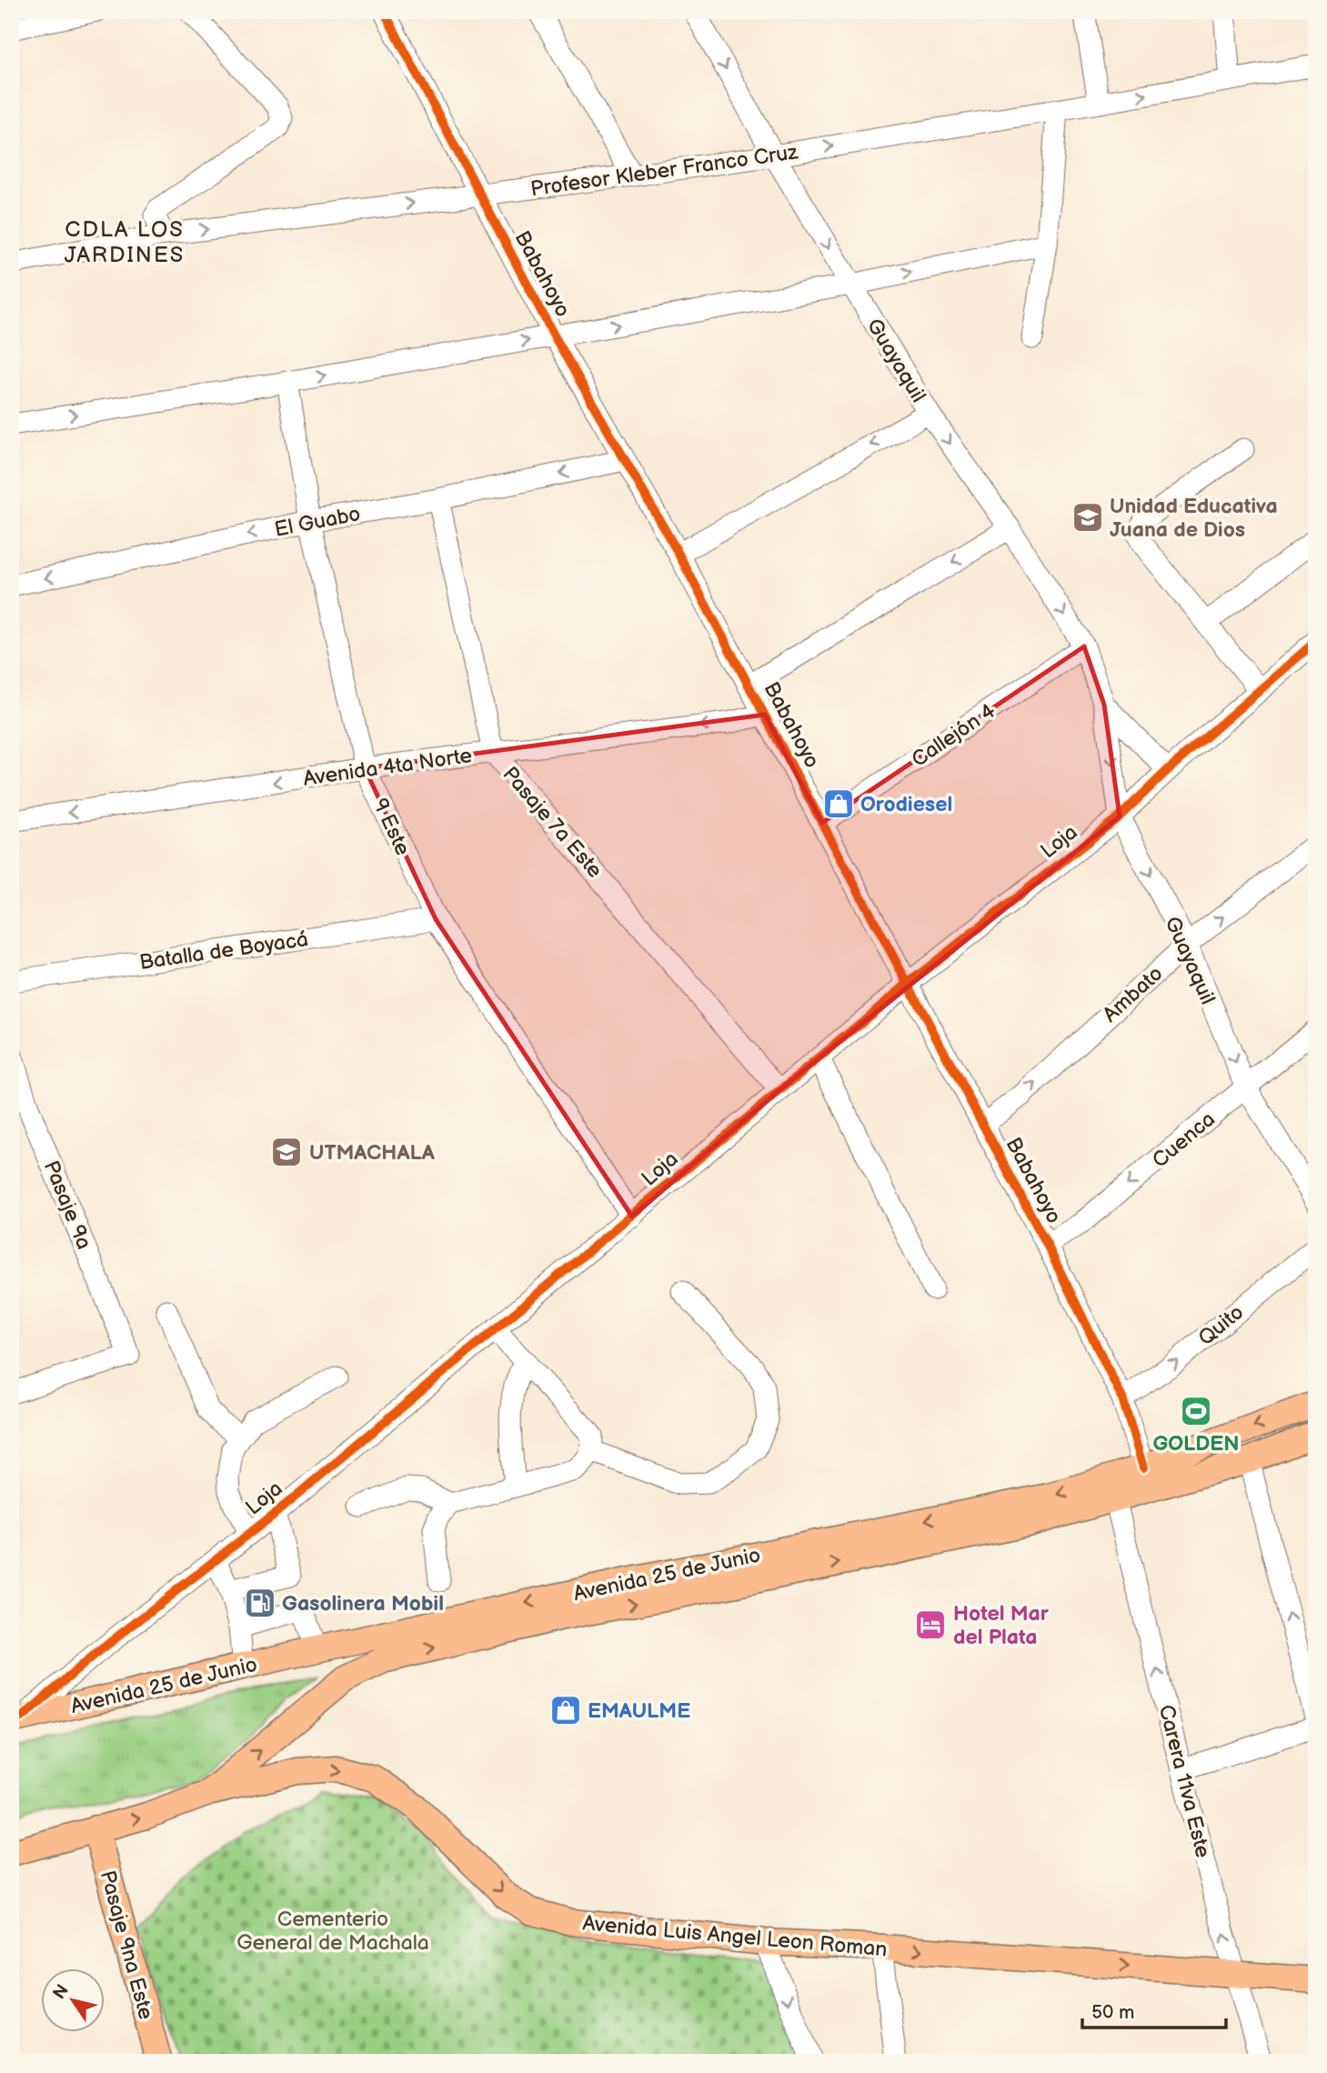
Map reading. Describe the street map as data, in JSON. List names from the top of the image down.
{
  "streets": {
    "main road": ["Avenida 25 de Junio", "Avenida Luis Angel Leon Roman", "Pasaje 9na Este"],
    "street": [
      "Profesor Kleber Franco Cruz",
      "Babahoyo",
      "Guayaquil",
      "El Guabo",
      "Callejón 4",
      "Avenida 4ta Norte",
      "Pasaje 7a Este",
      "9 Este",
      "Loja",
      "Batalla de Boyacá",
      "Ambato",
      "Cuenca",
      "Pasaje 9a",
      "Quito",
      "Carera 11va Este"
    ]
  },
  "crossings": [
    ["Profesor Kleber Franco Cruz", "Babahoyo"],
    ["Profesor Kleber Franco Cruz", "Guayaquil"],
    ["Babahoyo", "El Guabo"],
    ["Babahoyo", "Callejón 4"],
    ["Babahoyo", "Avenida 4ta Norte"],
    ["Babahoyo", "Loja"],
    ["Babahoyo", "Ambato"],
    ["Babahoyo", "Cuenca"],
    ["Babahoyo", "Quito"],
    ["Babahoyo", "Avenida 25 de Junio"],
    ["Guayaquil", "Callejón 4"],
    ["Guayaquil", "Loja"],
    ["Guayaquil", "Ambato"],
    ["Guayaquil", "Cuenca"],
    ["El Guabo", "Pasaje 7a Este"],
    ["El Guabo", "9 Este"],
    ["Avenida 4ta Norte", "Pasaje 7a Este"],
    ["Avenida 4ta Norte", "9 Este"],
    ["Pasaje 7a Este", "Loja"],
    ["9 Este", "Loja"],
    ["9 Este", "Batalla de Boyacá"],
    ["Loja", "Avenida 25 de Junio"],
    ["Avenida 25 de Junio", "Carera 11va Este"],
    ["Avenida 25 de Junio", "Avenida Luis Angel Leon Roman"],
    ["Carera 11va Este", "Avenida Luis Angel Leon Roman"]
  ],
  "one_way": [
    "Guayaquil",
    "Avenida 4ta Norte",
    "Ambato",
    "Cuenca",
    "Quito",
    "Avenida Luis Angel Leon Roman"
  ],
  "districts": ["CDLA LOS JARDINES"],
  "parks": ["Cementerio General de Machala"],
  "places": {
    "school or university": ["Unidad Educativa Juana de Dios", "UTMACHALA"],
    "shop": ["Orodiesel", "EMAULME"],
    "sports": ["GOLDEN"],
    "fuel station": ["Gasolinera Mobil"],
    "hotel": ["Hotel Mar del Plata"]
  },
  "scale_bar": "50 m",
  "north": "top left"
}
